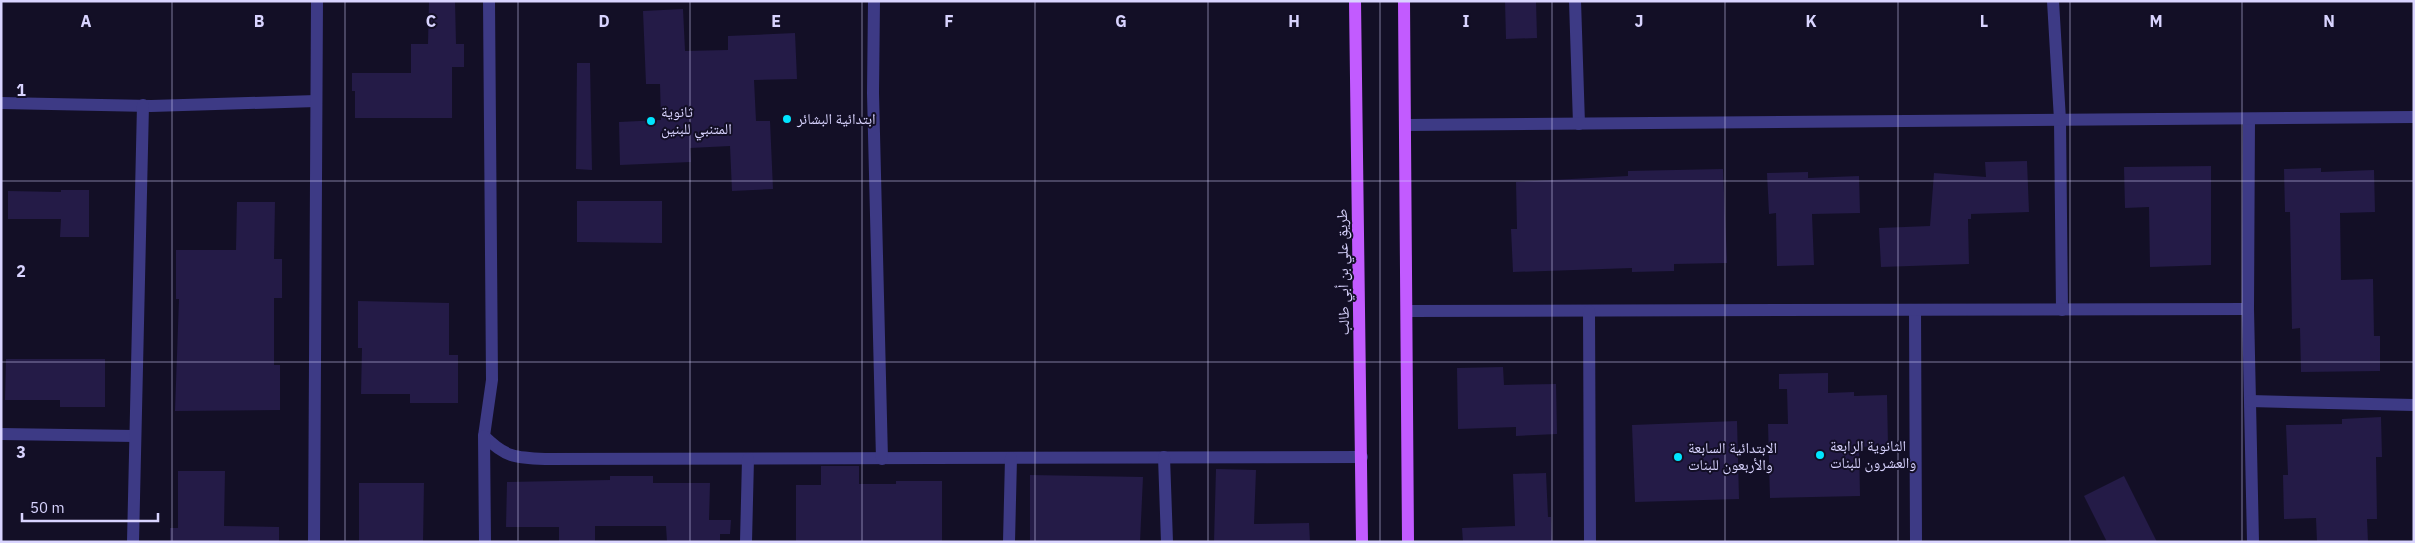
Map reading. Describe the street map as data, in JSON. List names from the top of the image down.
{
  "streets": {
    "main road": ["طريق علي بن أبي طالب"]
  },
  "places": [
    "ابتدائية البشائر",
    "ثانوية المتنبي للبنين",
    "الثانوية الرابعة والعشرون للبنات",
    "الابتدائية السابعة والأربعون للبنات"
  ],
  "scale_bar": "50 m",
  "grid": {
    "columns": [
      "A",
      "B",
      "C",
      "D",
      "E",
      "F",
      "G",
      "H",
      "I",
      "J",
      "K",
      "L",
      "M",
      "N"
    ],
    "rows": ["1", "2", "3"]
  }
}
